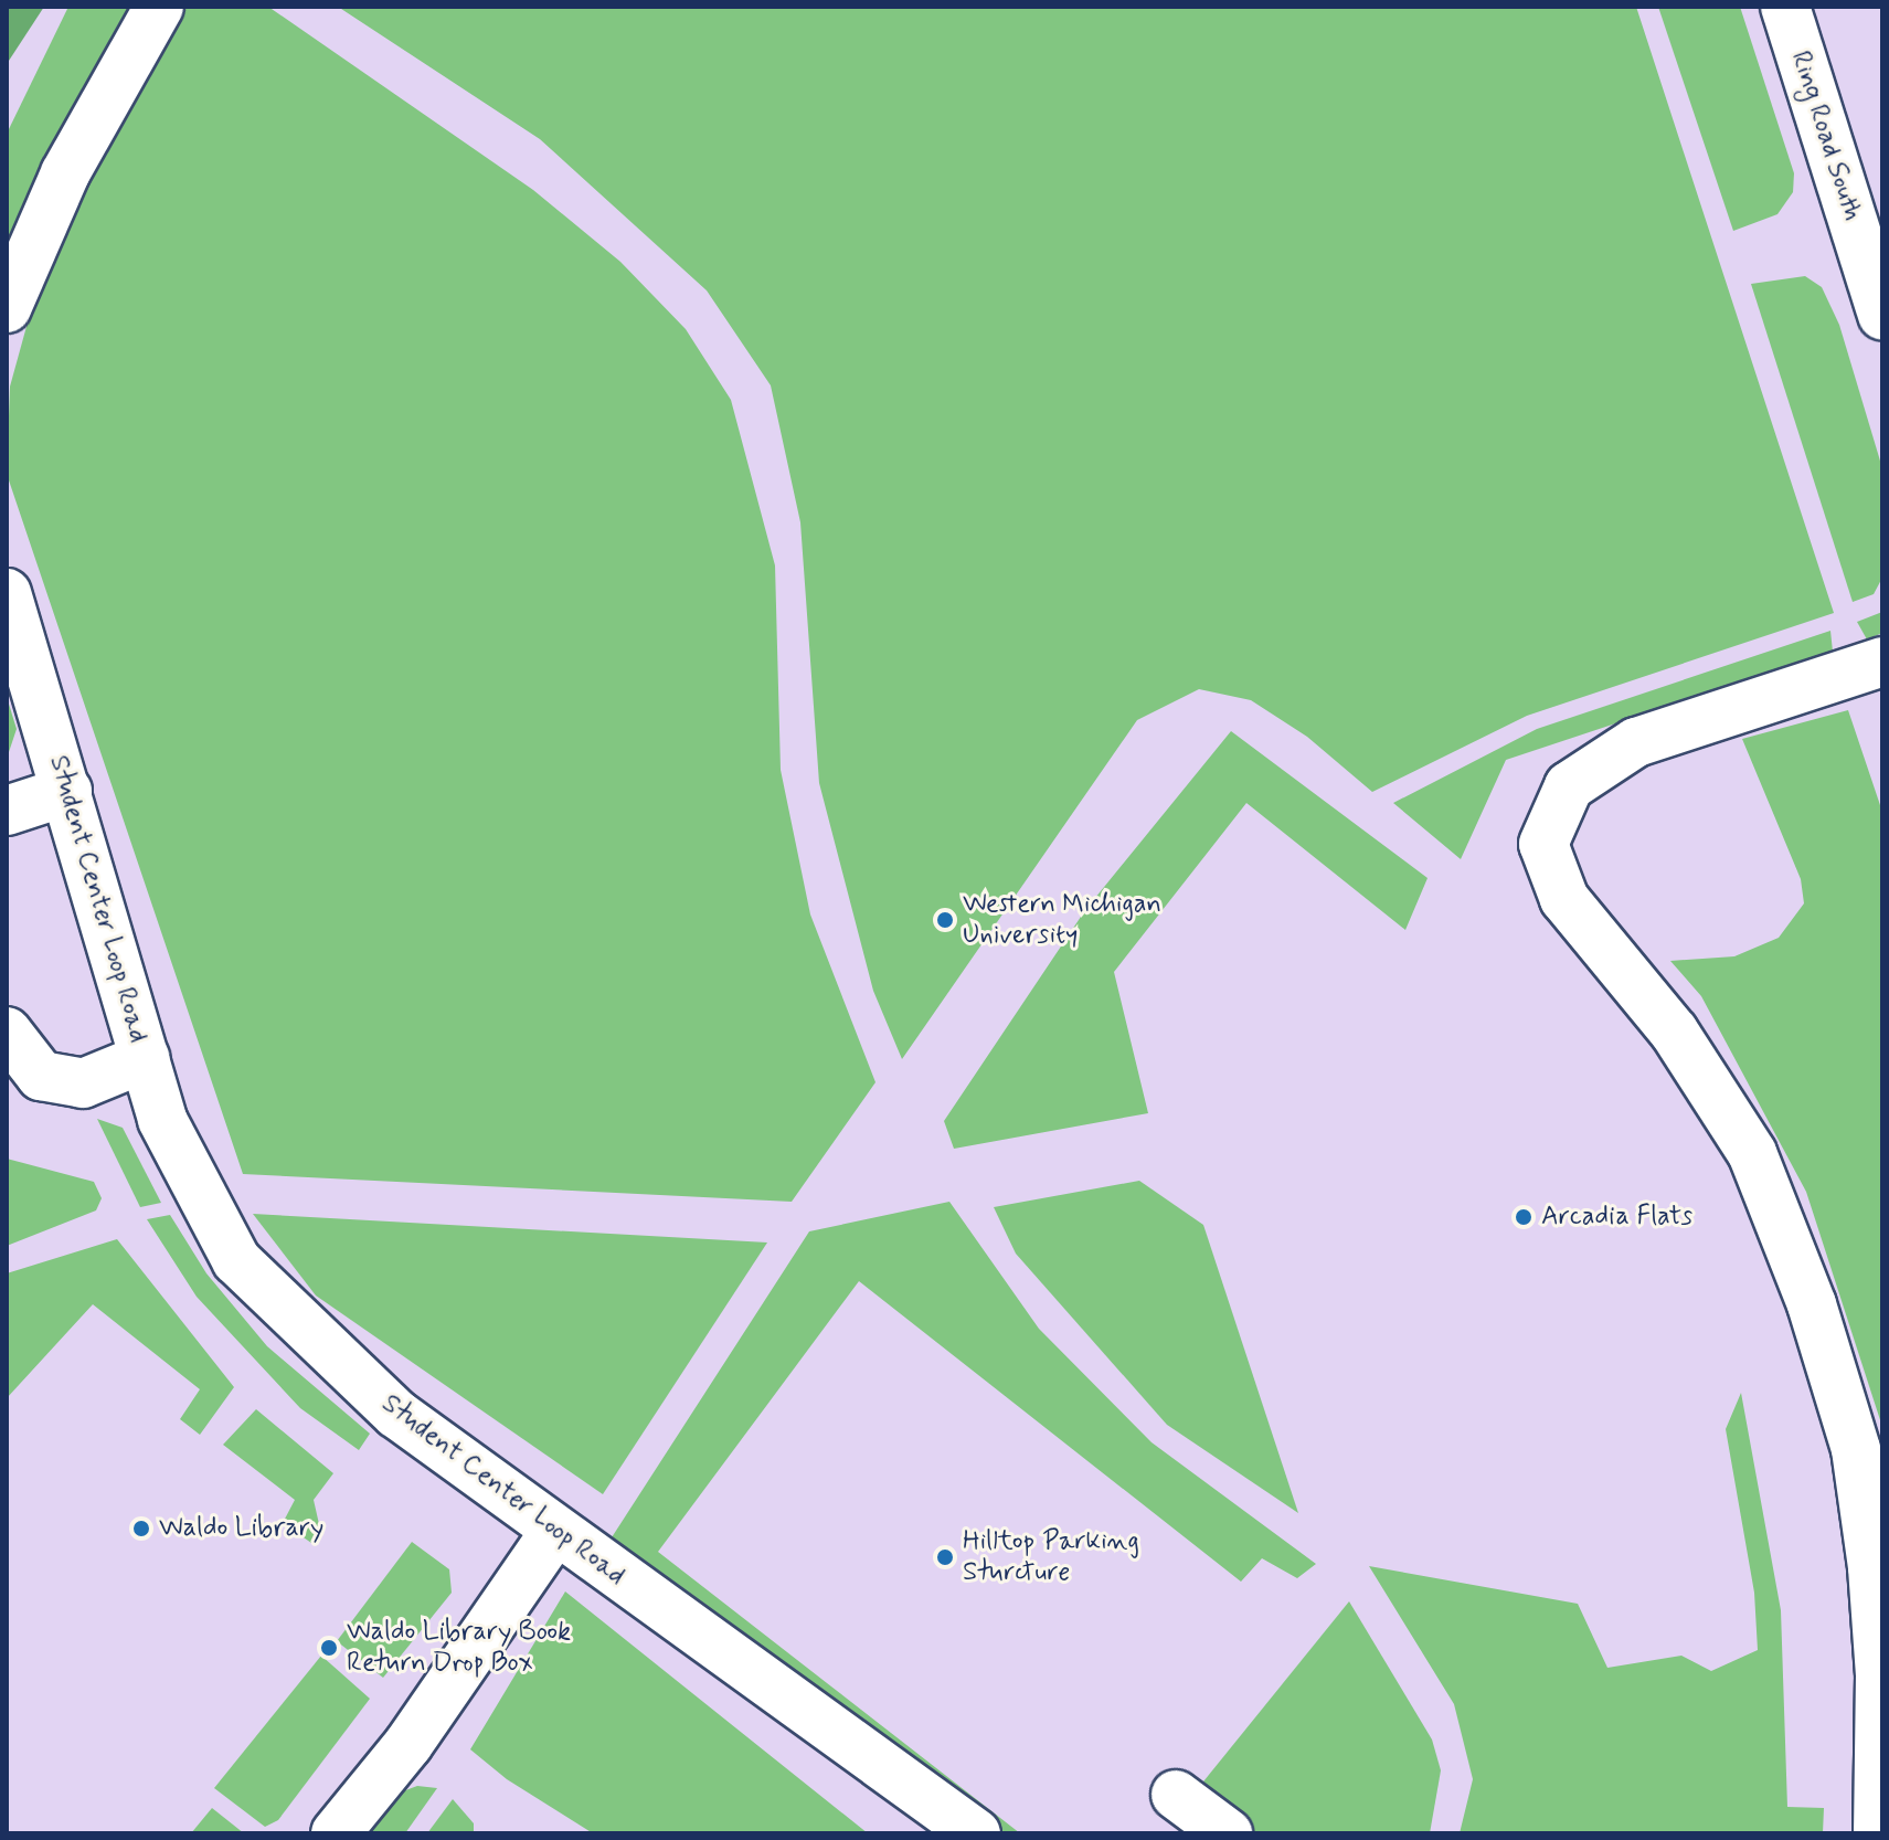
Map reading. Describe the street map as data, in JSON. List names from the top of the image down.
{
  "streets": {
    "street": ["Ring Road South", "Student Center Loop Road"]
  },
  "places": [
    "Western Michigan University",
    "Arcadia Flats",
    "Waldo Library",
    "Hilltop Parking Sturcture",
    "Waldo Library Book Return Drop Box"
  ]
}
